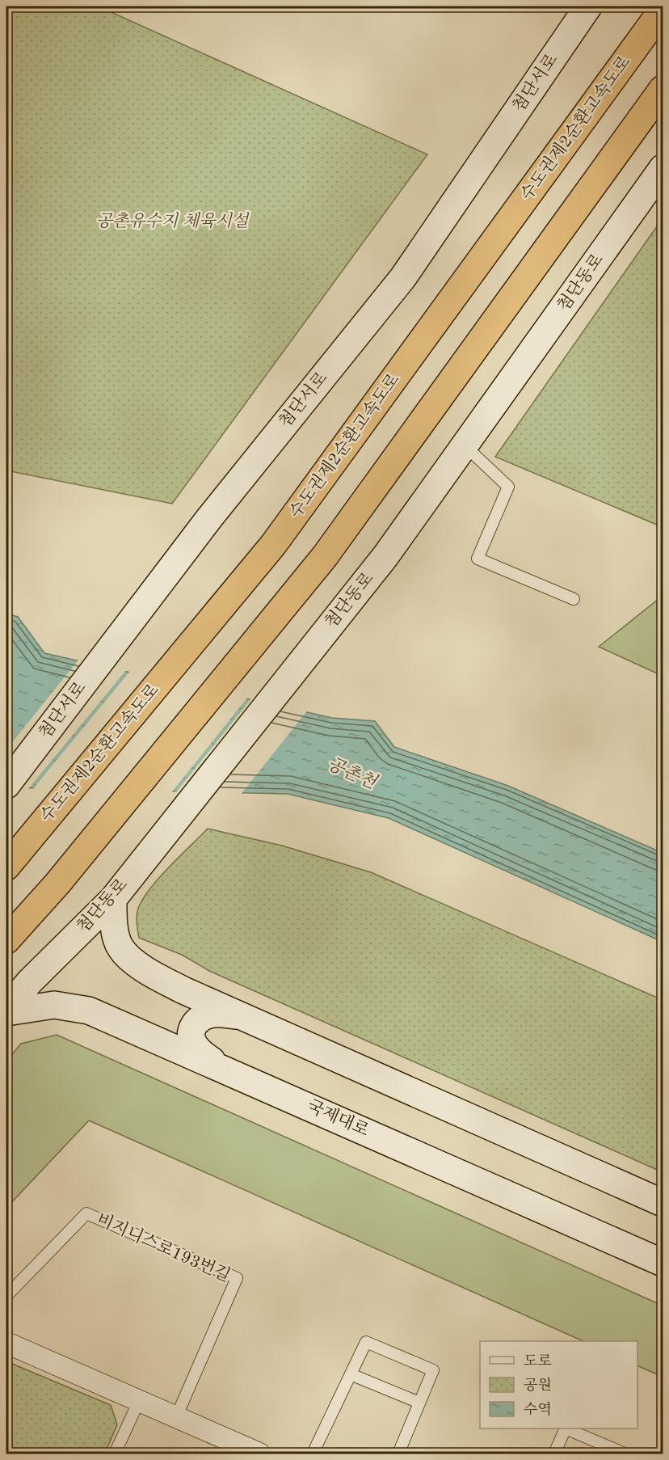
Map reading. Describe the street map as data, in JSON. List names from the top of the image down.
{
  "streets": {
    "highway": ["수도권제2순환고속도로"],
    "main road": ["첨단서로", "첨단동로", "국제대로"],
    "lane": ["비지니스로193번길"]
  },
  "crossings": [
    ["첨단동로", "국제대로"]
  ],
  "water": ["공촌천"],
  "parks": ["공촌유수지 체육시설"],
  "legend": ["도로", "공원", "수역"]
}
